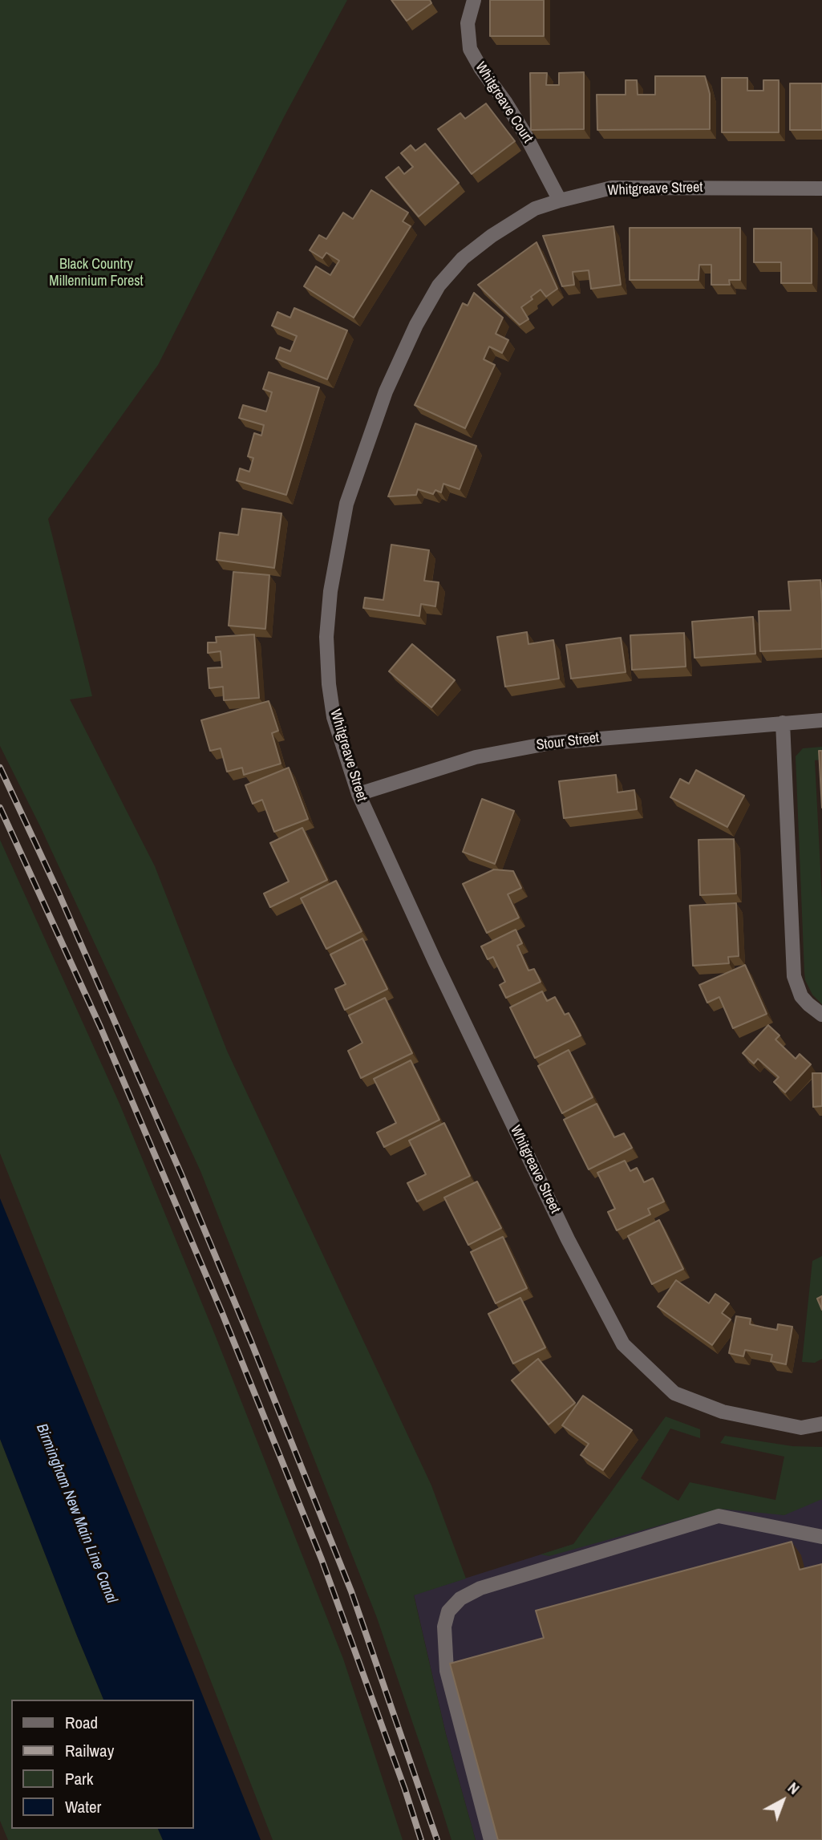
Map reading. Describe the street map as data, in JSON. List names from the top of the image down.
{
  "streets": {
    "street": ["Whitgreave Court", "Whitgreave Street", "Stour Street"]
  },
  "crossings": [
    ["Whitgreave Court", "Whitgreave Street"],
    ["Whitgreave Street", "Stour Street"]
  ],
  "water": ["Birmingham New Main Line Canal"],
  "parks": ["Black Country Millennium Forest"],
  "legend": [
    "Road",
    "Railway",
    "Park",
    "Water"
  ],
  "north": "top right"
}
